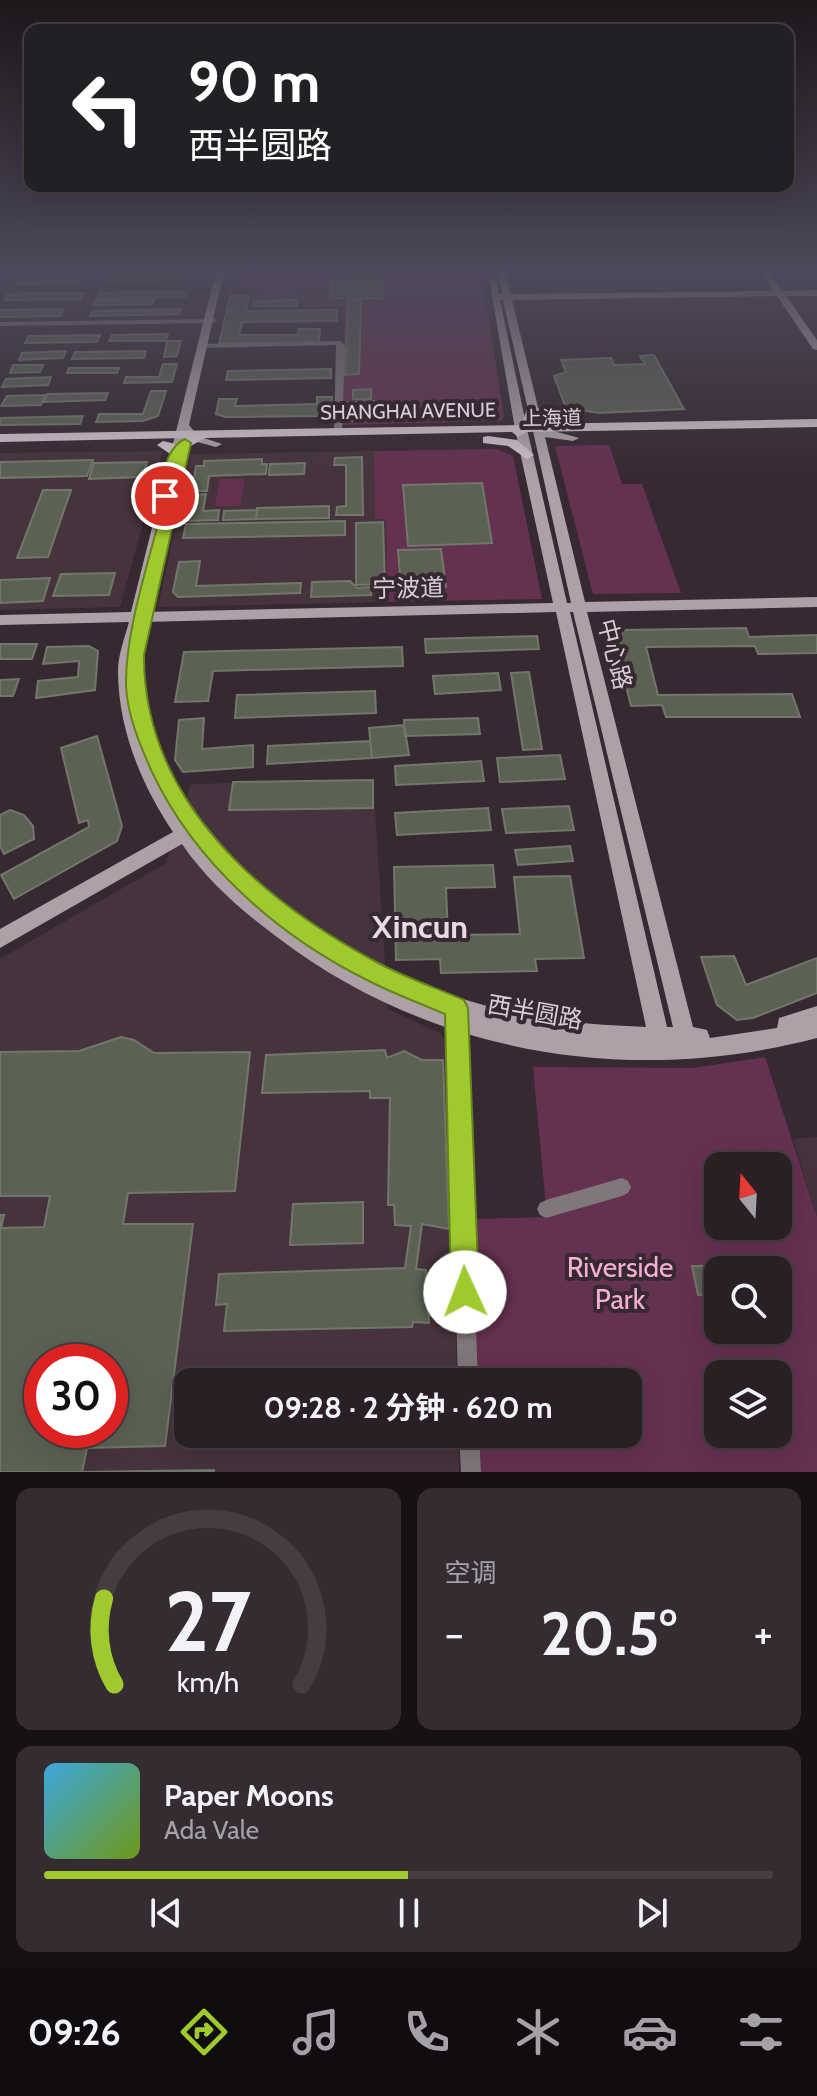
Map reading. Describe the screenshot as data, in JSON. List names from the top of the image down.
{
  "streets": {
    "main road": ["SHANGHAI AVENUE", "上海道"],
    "street": ["宁波道", "中心路", "西半圆路"]
  },
  "crossings": [
    ["SHANGHAI AVENUE", "上海道"],
    ["上海道", "中心路"],
    ["上海道", "西半圆路"],
    ["宁波道", "中心路"],
    ["宁波道", "西半圆路"],
    ["中心路", "西半圆路"]
  ],
  "districts": ["Xincun"],
  "parks": ["Riverside Park"],
  "north": "top",
  "page": {
    "turn": ["90 m", "西半圆路"],
    "limit": "30",
    "trip": "09:28 · 2 分钟 · 620 m",
    "tile": "空调",
    "heat": ["−", "20.5°", "+"],
    "song": ["Paper Moons", "Ada Vale"],
    "tabs": "09:26",
    "gauge": ["27", "km/h"]
  }
}
